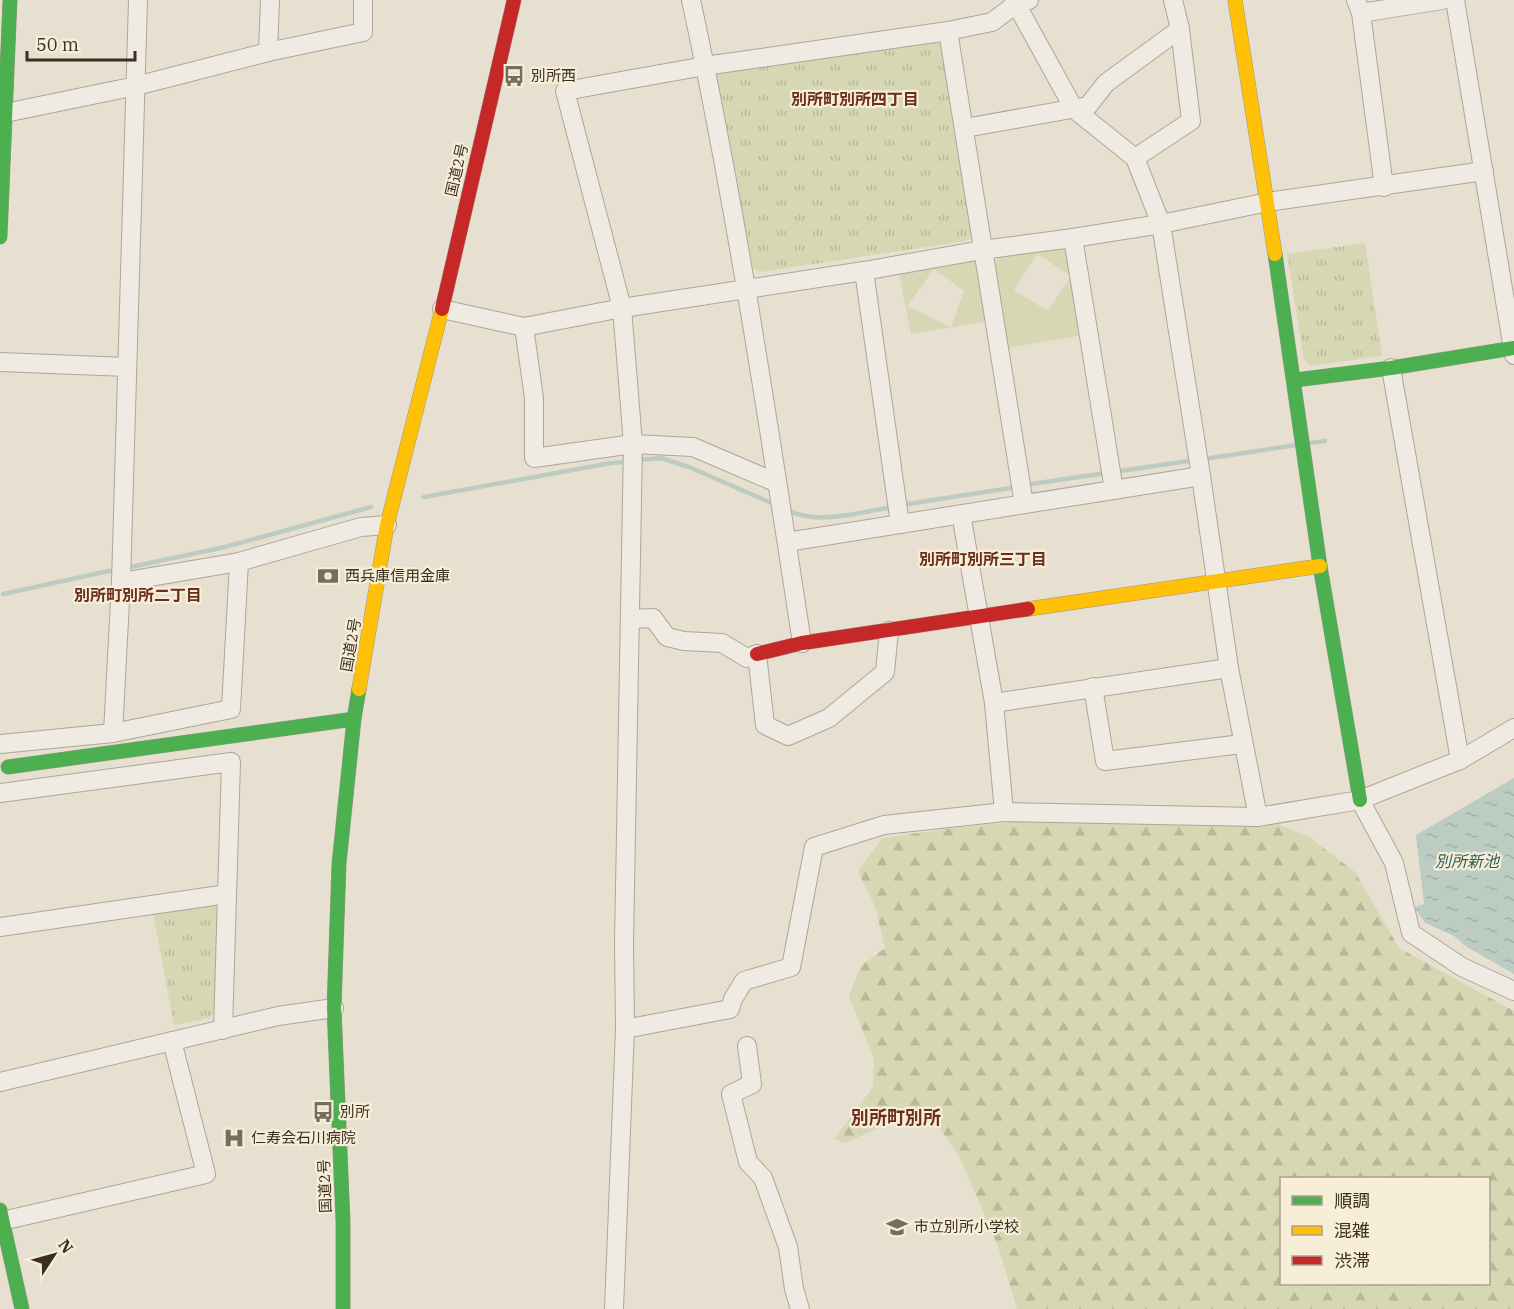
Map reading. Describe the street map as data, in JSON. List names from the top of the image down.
{
  "streets": {
    "main road": ["国道2号"]
  },
  "districts": [
    "別所町別所四丁目",
    "別所町別所三丁目",
    "別所町別所二丁目",
    "別所町別所"
  ],
  "water": ["別所新池"],
  "places": {
    "bus stop": ["別所西", "別所"],
    "bank": ["西兵庫信用金庫"],
    "hospital": ["仁寿会石川病院"],
    "school or university": ["市立別所小学校"]
  },
  "legend": ["順調", "混雑", "渋滞"],
  "scale_bar": "50 m",
  "north": "top right"
}
